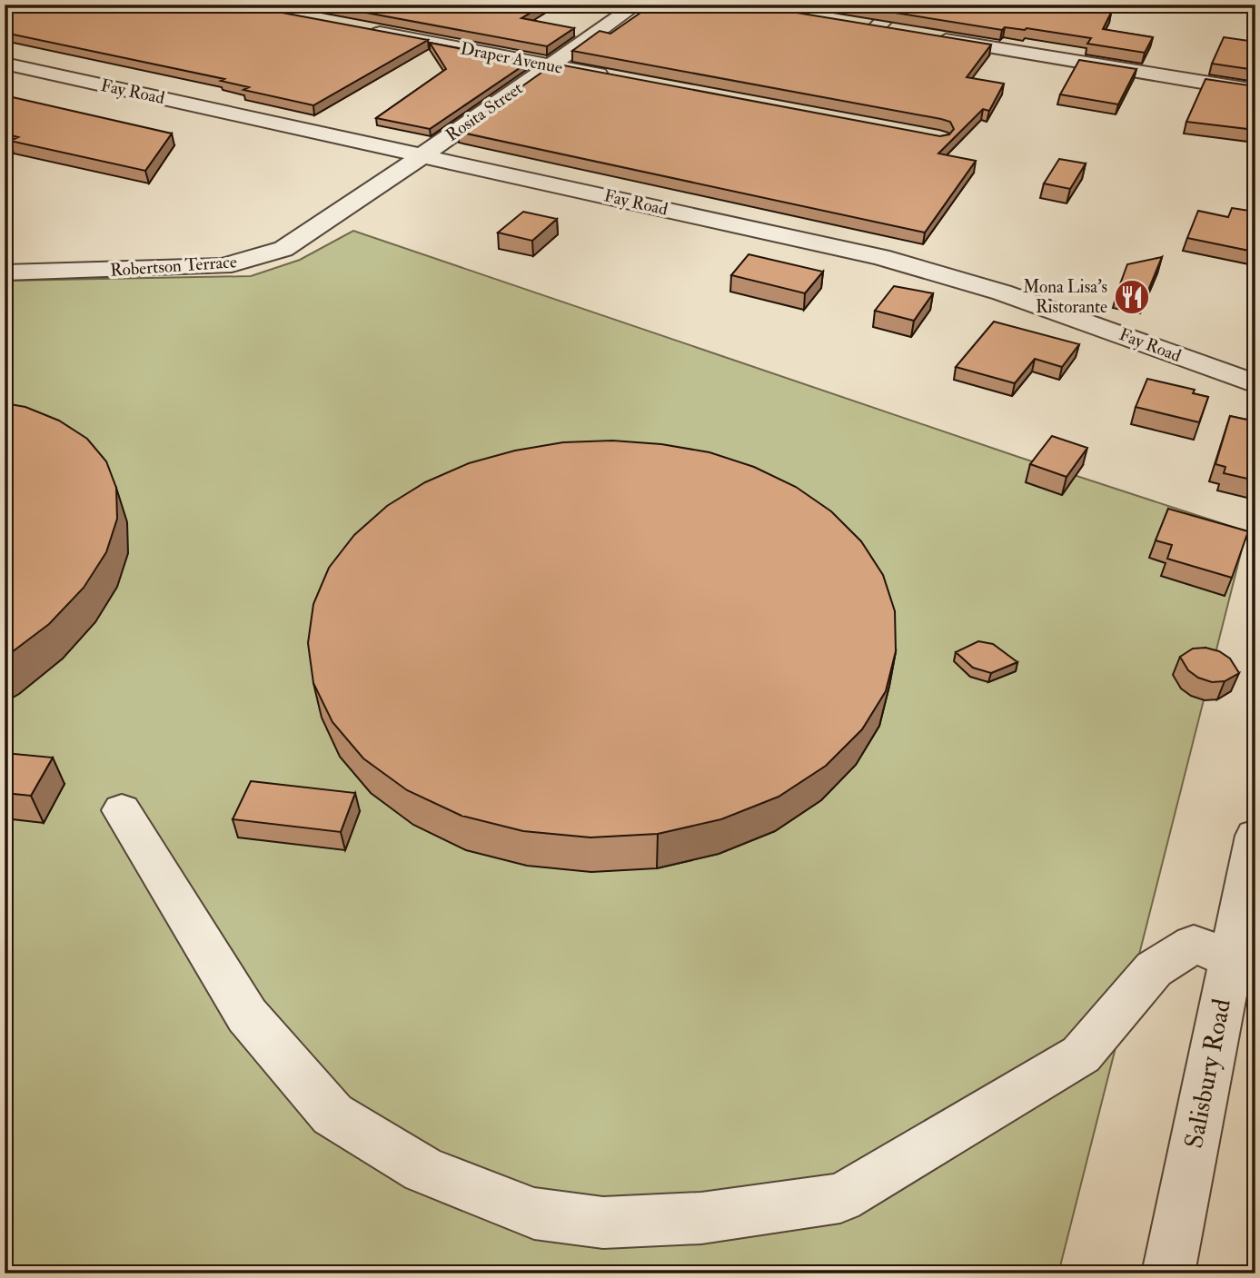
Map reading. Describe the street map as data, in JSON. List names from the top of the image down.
{
  "streets": {
    "street": [
      "Draper Avenue",
      "Fay Road",
      "Rosita Street",
      "Robertson Terrace",
      "Salisbury Road"
    ]
  },
  "crossings": [
    ["Draper Avenue", "Rosita Street"],
    ["Fay Road", "Rosita Street"],
    ["Rosita Street", "Robertson Terrace"]
  ],
  "places": {
    "restaurant": ["Mona Lisa's Ristorante"]
  }
}
